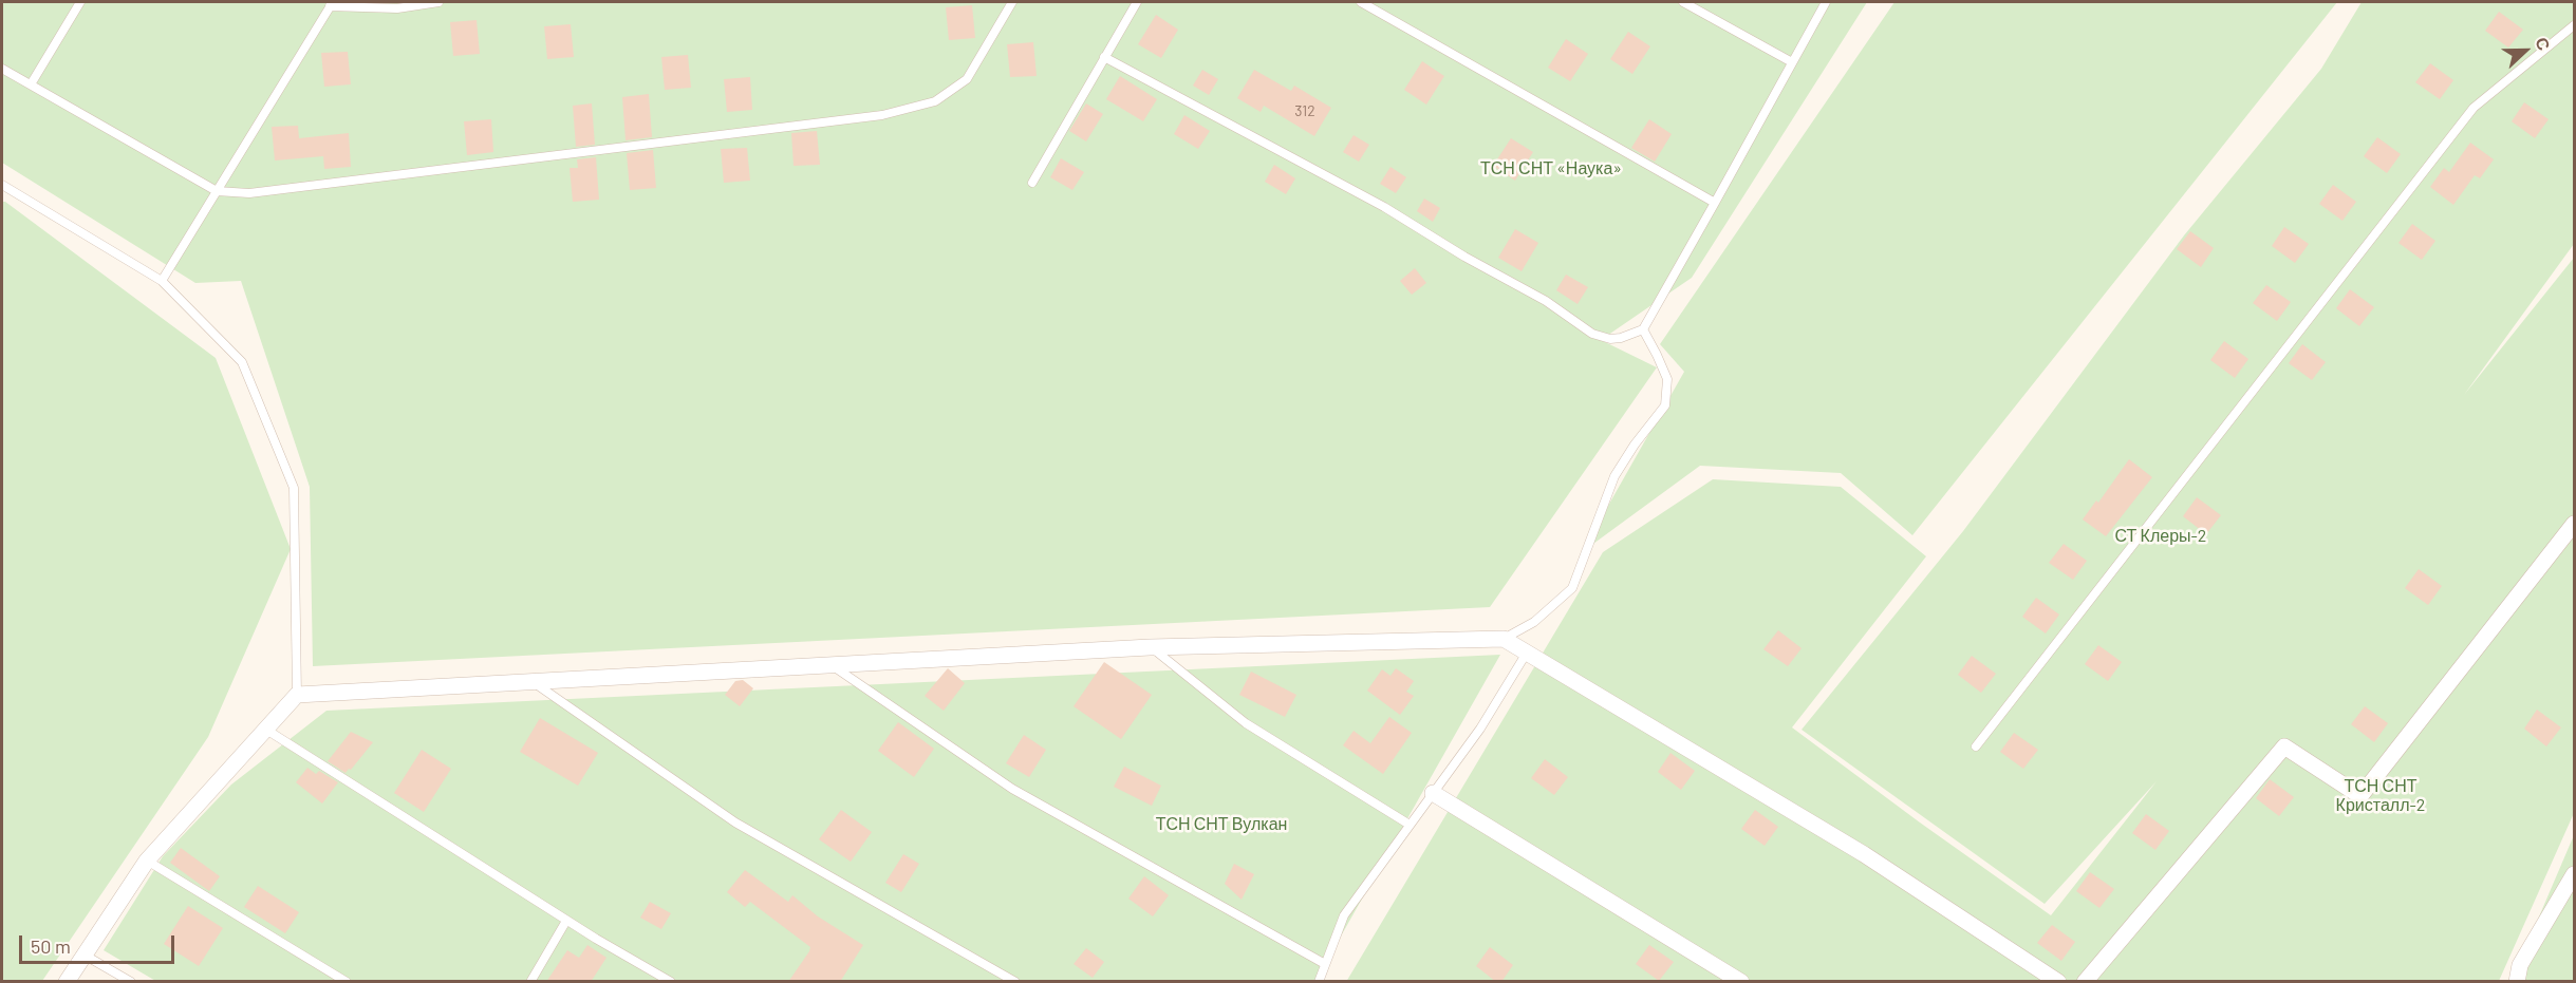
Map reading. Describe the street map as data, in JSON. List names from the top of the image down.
{
  "parks": [
    "ТСН СНТ «Наука»",
    "СТ Клеры-2",
    "ТСН СНТ Кристалл-2",
    "ТСН СНТ Вулкан"
  ],
  "house_numbers": ["312"],
  "scale_bar": "50 m",
  "north": "right"
}
